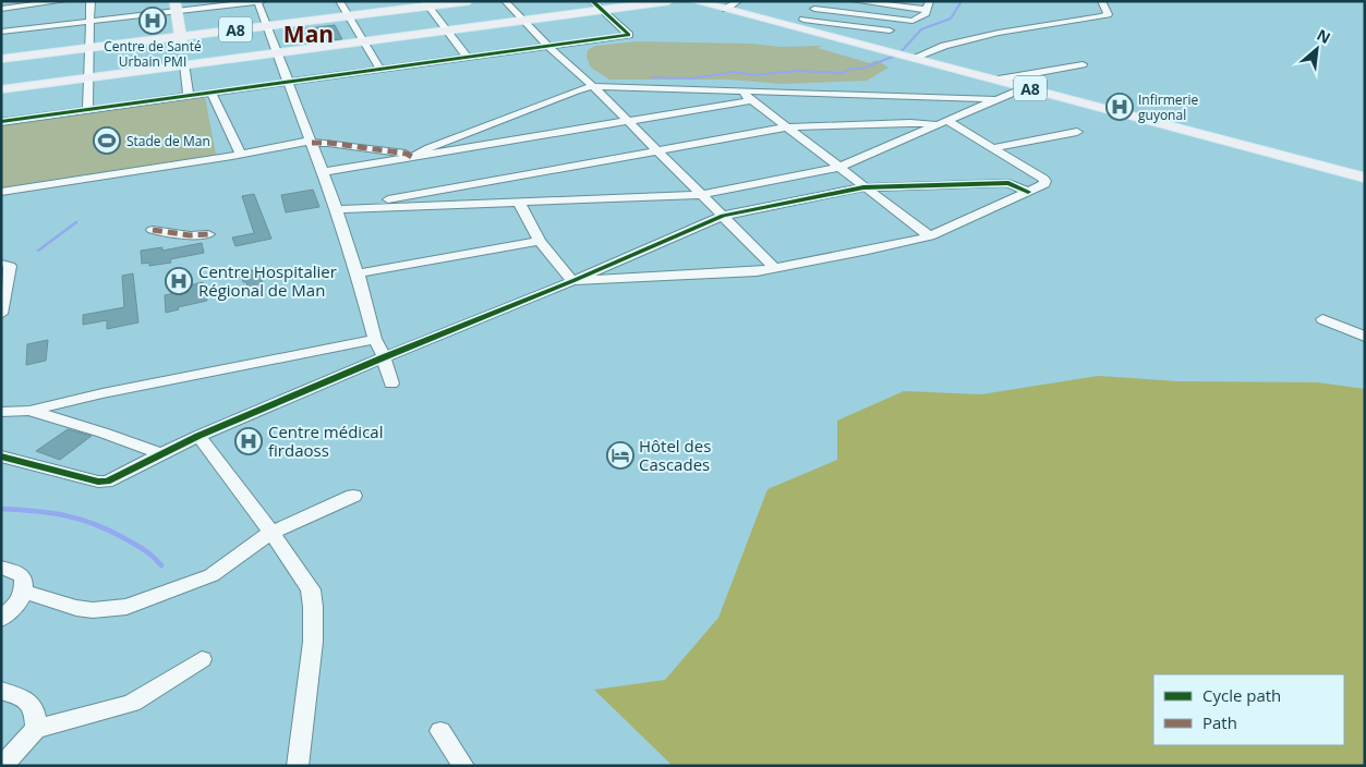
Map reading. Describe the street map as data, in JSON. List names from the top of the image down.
{
  "streets": {
    "main road": ["A8"]
  },
  "districts": ["Man"],
  "places": {
    "hospital": [
      "Centre de Santé Urbain PMI",
      "Infirmerie guyonal",
      "Centre Hospitalier Régional de Man",
      "Centre médical firdaoss"
    ],
    "sports": ["Stade de Man"],
    "hotel": ["Hôtel des Cascades"]
  },
  "legend": ["Cycle path", "Path"],
  "north": "top right"
}
